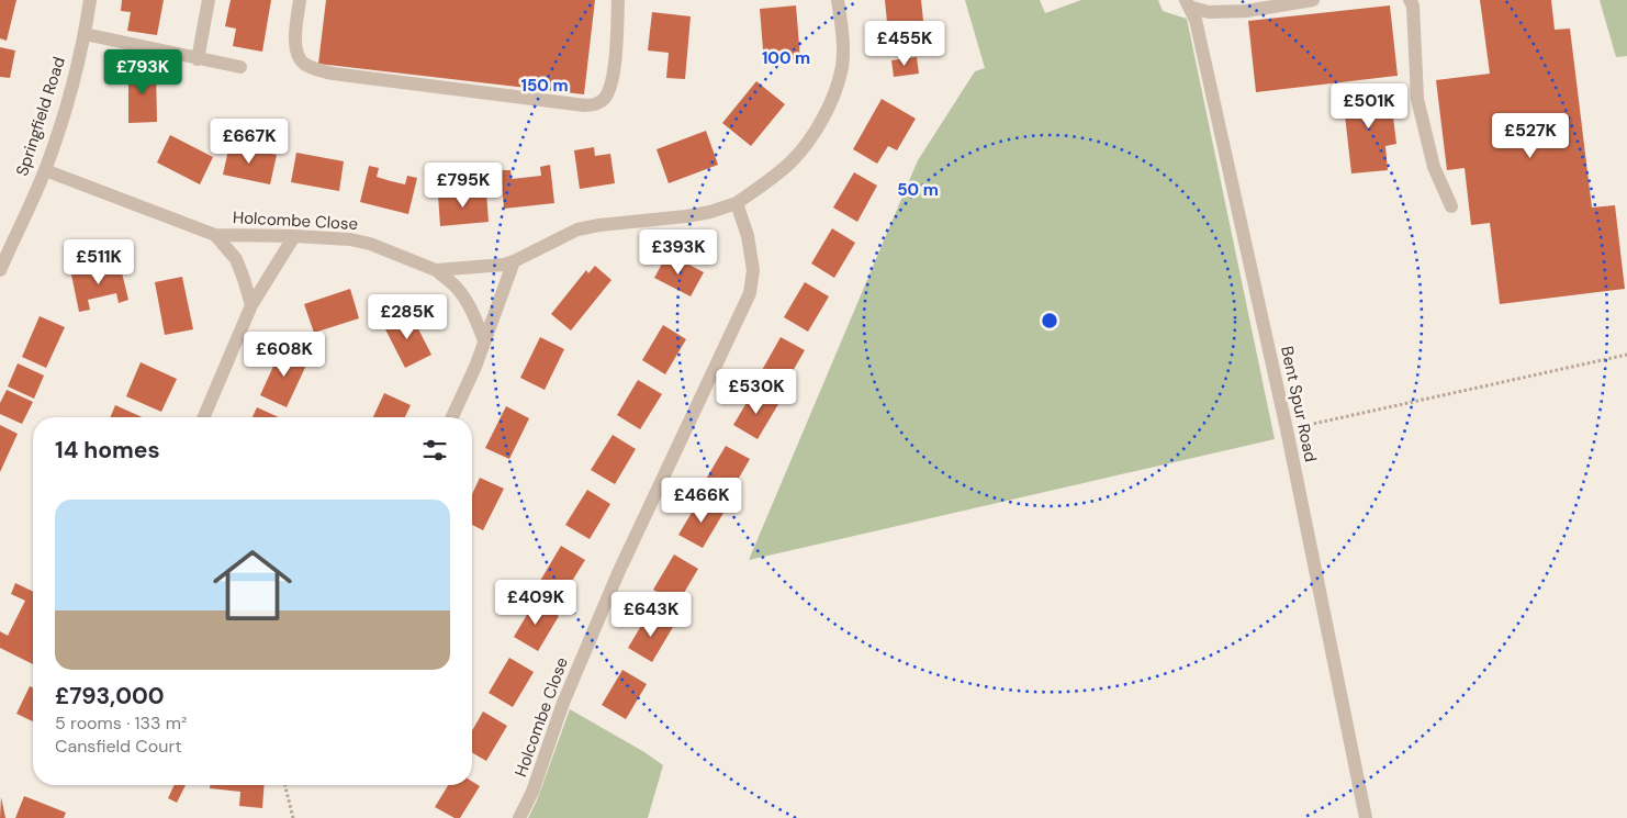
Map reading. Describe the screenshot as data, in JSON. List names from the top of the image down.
{
  "streets": {
    "street": ["Springfield Road", "Holcombe Close", "Bent Spur Road"]
  },
  "crossings": [
    ["Springfield Road", "Holcombe Close"]
  ],
  "page": {
    "price": [
      "£455K",
      "£793K",
      "£501K",
      "£527K",
      "£667K",
      "£795K",
      "£393K",
      "£511K",
      "£285K",
      "£608K",
      "£530K",
      "£466K",
      "£409K",
      "£643K"
    ],
    "heading": "14 homes",
    "list": [
      {
        "name": "£793,000",
        "note": "5 rooms · 133 m² · Cansfield Court"
      }
    ]
  },
  "rings": ["100 m", "150 m", "50 m"]
}
